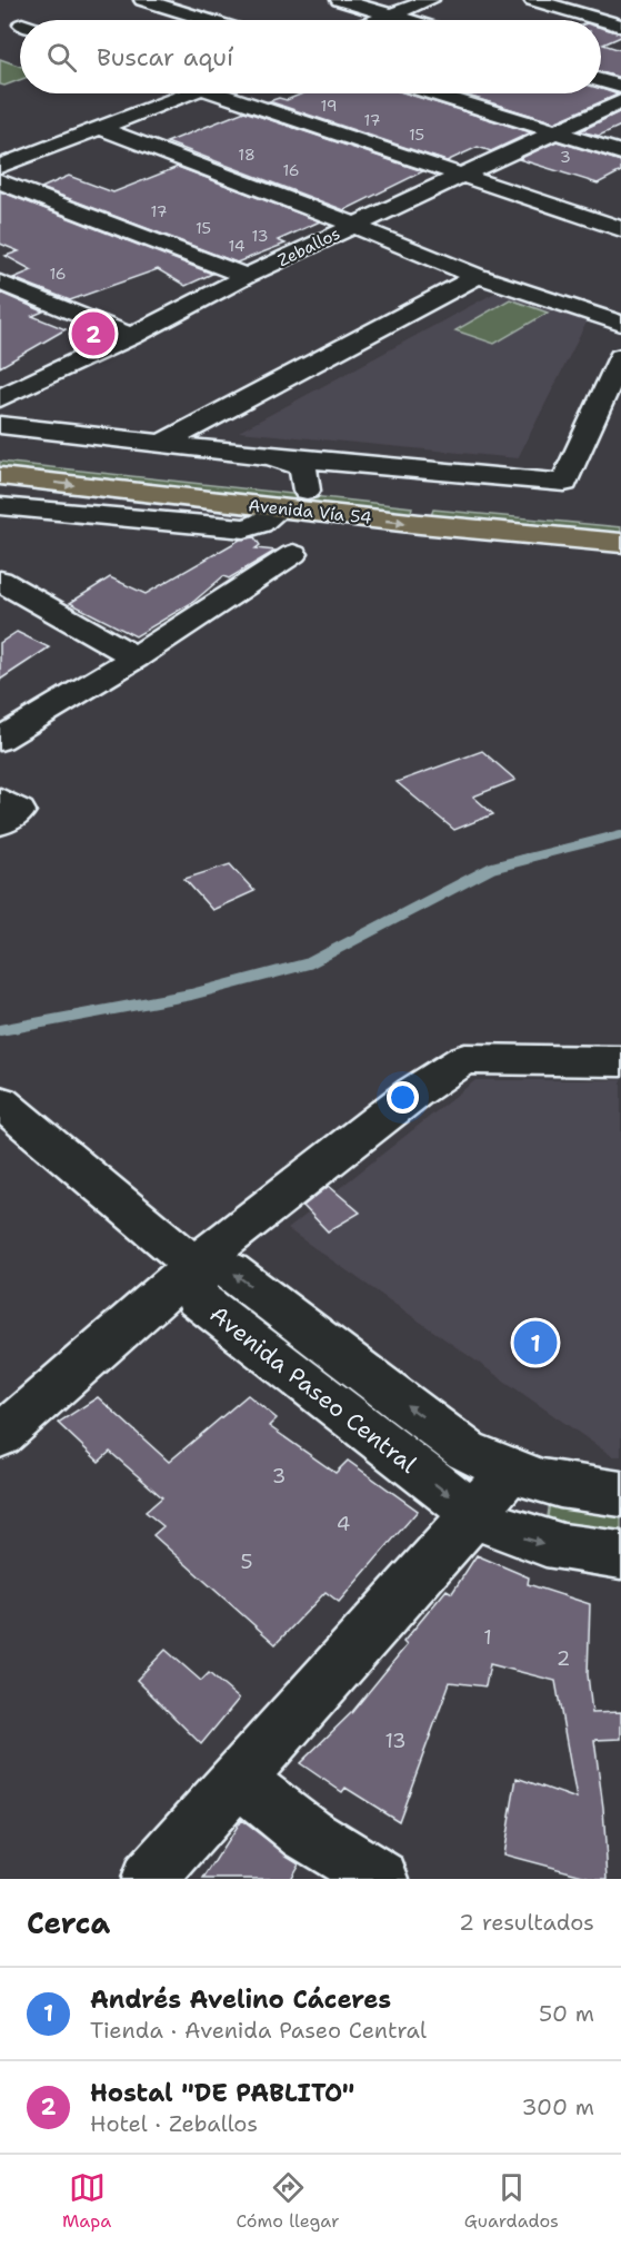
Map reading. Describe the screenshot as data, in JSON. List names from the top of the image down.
{
  "streets": {
    "main road": ["Avenida Vía 54"],
    "street": ["Zeballos", "Avenida Paseo Central"]
  },
  "house_numbers": [
    "19",
    "17",
    "15",
    "18",
    "3",
    "16",
    "17",
    "15",
    "13",
    "14",
    "16",
    "3",
    "4",
    "5",
    "1",
    "2",
    "13"
  ],
  "page": {
    "search": "Buscar aquí",
    "pins": ["2", "1"],
    "heading": ["Cerca", "2 resultados"],
    "list": [
      {
        "mark": "1",
        "name": "Andrés Avelino Cáceres",
        "note": "Tienda · Avenida Paseo Central",
        "value": "50 m"
      },
      {
        "mark": "2",
        "name": "Hostal \"DE PABLITO\"",
        "note": "Hotel · Zeballos",
        "value": "300 m"
      }
    ],
    "nav": ["Mapa", "Cómo llegar", "Guardados"]
  }
}
